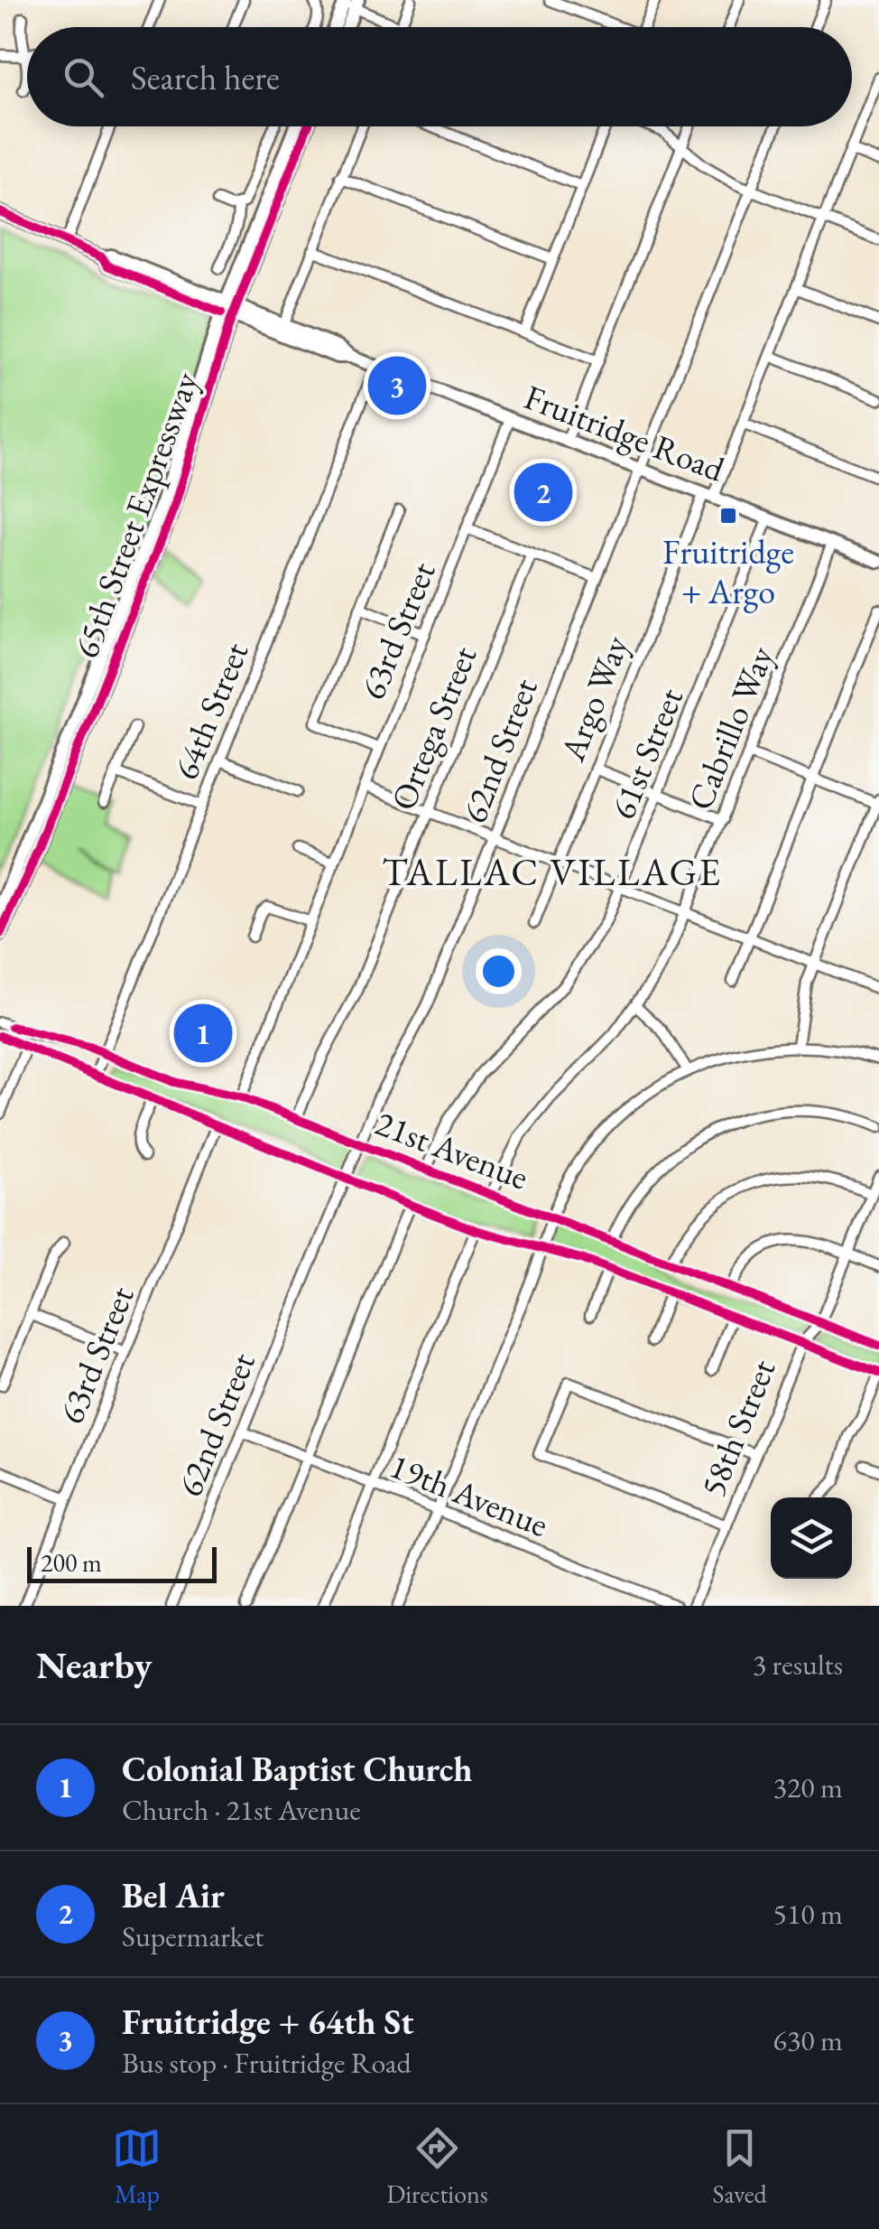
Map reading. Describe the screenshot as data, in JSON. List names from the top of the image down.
{
  "streets": {
    "main road": ["Fruitridge Road", "65th Street Expressway"],
    "street": [
      "63rd Street",
      "Argo Way",
      "64th Street",
      "Ortega Street",
      "Cabrillo Way",
      "62nd Street",
      "61st Street",
      "21st Avenue",
      "58th Street",
      "19th Avenue"
    ]
  },
  "crossings": [
    ["Fruitridge Road", "65th Street Expressway"],
    ["Fruitridge Road", "63rd Street"],
    ["Fruitridge Road", "Argo Way"],
    ["Fruitridge Road", "64th Street"],
    ["Fruitridge Road", "Cabrillo Way"],
    ["Fruitridge Road", "62nd Street"],
    ["Fruitridge Road", "61st Street"],
    ["63rd Street", "21st Avenue"],
    ["64th Street", "21st Avenue"],
    ["Ortega Street", "21st Avenue"],
    ["Cabrillo Way", "21st Avenue"],
    ["62nd Street", "21st Avenue"],
    ["62nd Street", "19th Avenue"],
    ["61st Street", "21st Avenue"],
    ["21st Avenue", "58th Street"]
  ],
  "districts": ["TALLAC VILLAGE"],
  "places": {
    "transit": ["Fruitridge + Argo"]
  },
  "scale_bar": "200 m",
  "page": {
    "search": "Search here",
    "pins": ["3", "2", "1"],
    "scale": "200 m",
    "heading": ["Nearby", "3 results"],
    "list": [
      {
        "mark": "1",
        "name": "Colonial Baptist Church",
        "note": "Church · 21st Avenue",
        "value": "320 m"
      },
      {
        "mark": "2",
        "name": "Bel Air",
        "note": "Supermarket",
        "value": "510 m"
      },
      {
        "mark": "3",
        "name": "Fruitridge + 64th St",
        "note": "Bus stop · Fruitridge Road",
        "value": "630 m"
      }
    ],
    "nav": ["Map", "Directions", "Saved"]
  }
}
